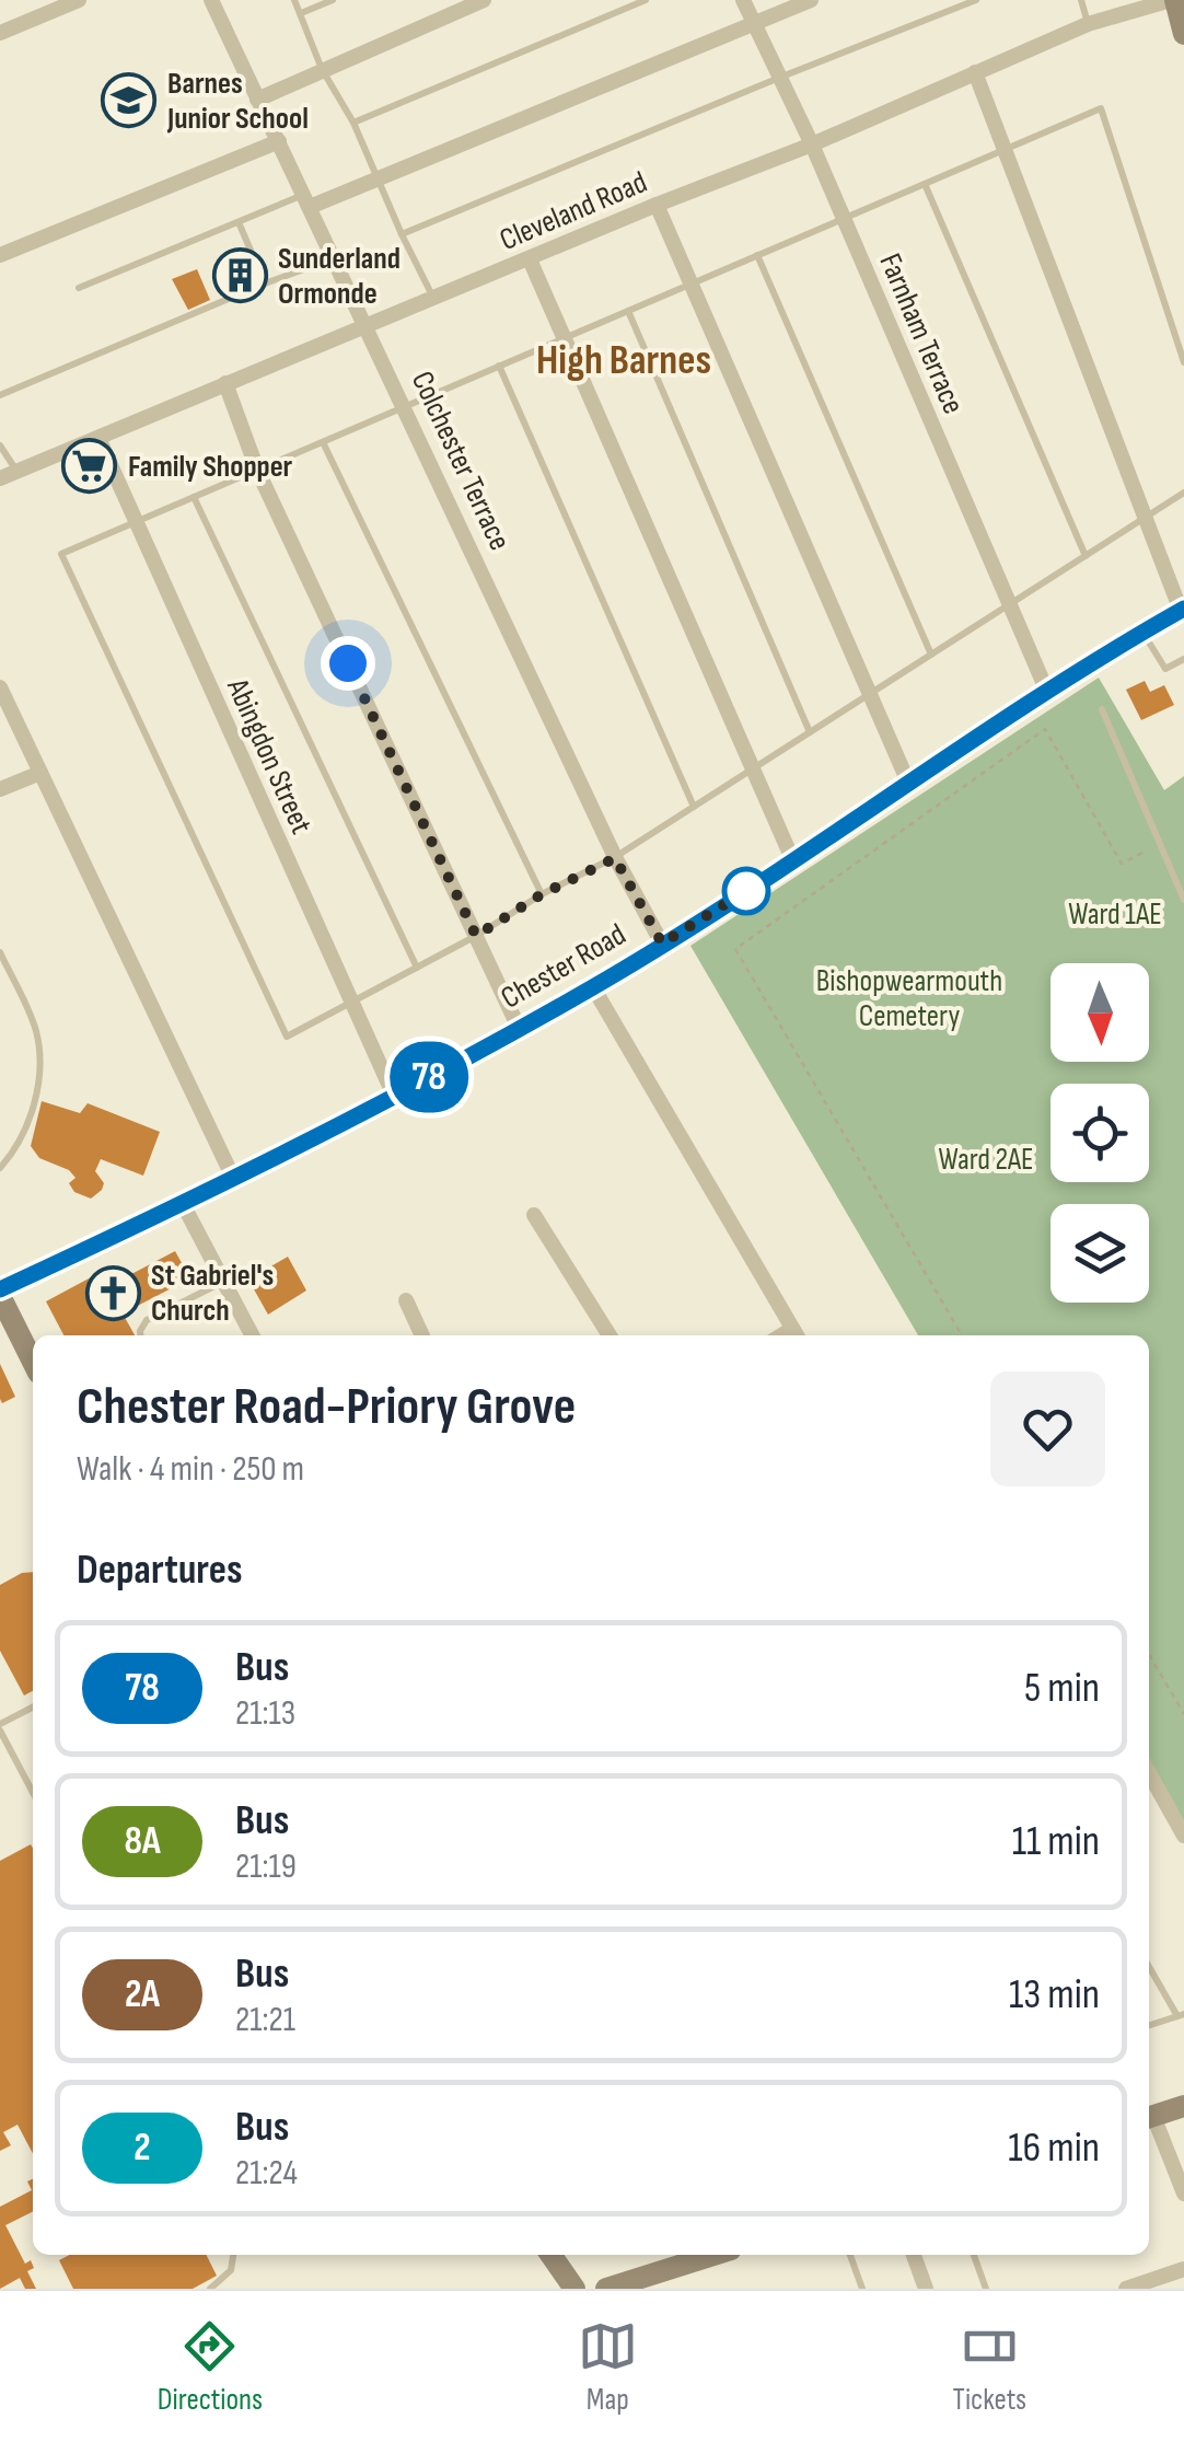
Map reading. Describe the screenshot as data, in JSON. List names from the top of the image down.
{
  "streets": {
    "main road": ["Chester Road"],
    "street": [
      "Cleveland Road",
      "Farnham Terrace",
      "Colchester Terrace",
      "Abingdon Street"
    ]
  },
  "crossings": [
    ["Cleveland Road", "Farnham Terrace"],
    ["Cleveland Road", "Colchester Terrace"],
    ["Cleveland Road", "Abingdon Street"],
    ["Farnham Terrace", "Chester Road"],
    ["Colchester Terrace", "Chester Road"],
    ["Abingdon Street", "Chester Road"]
  ],
  "districts": ["High Barnes"],
  "parks": ["Ward 1AE", "Bishopwearmouth Cemetery", "Ward 2AE"],
  "places": {
    "school or university": ["Barnes Junior School"],
    "building": ["Sunderland Ormonde"],
    "supermarket": ["Family Shopper"],
    "church": ["St Gabriel's Church"]
  },
  "lines": ["bus line 78"],
  "north": "bottom",
  "page": {
    "on_map": "78",
    "heading": [
      ["Chester Road-Priory Grove", "Walk · 4 min · 250 m"],
      "Departures"
    ],
    "list": [
      {
        "mark": "78",
        "name": "Bus",
        "note": "21:13",
        "value": "5 min"
      },
      {
        "mark": "8A",
        "name": "Bus",
        "note": "21:19",
        "value": "11 min"
      },
      {
        "mark": "2A",
        "name": "Bus",
        "note": "21:21",
        "value": "13 min"
      },
      {
        "mark": "2",
        "name": "Bus",
        "note": "21:24",
        "value": "16 min"
      }
    ],
    "tabs": ["Directions", "Map", "Tickets"]
  }
}
